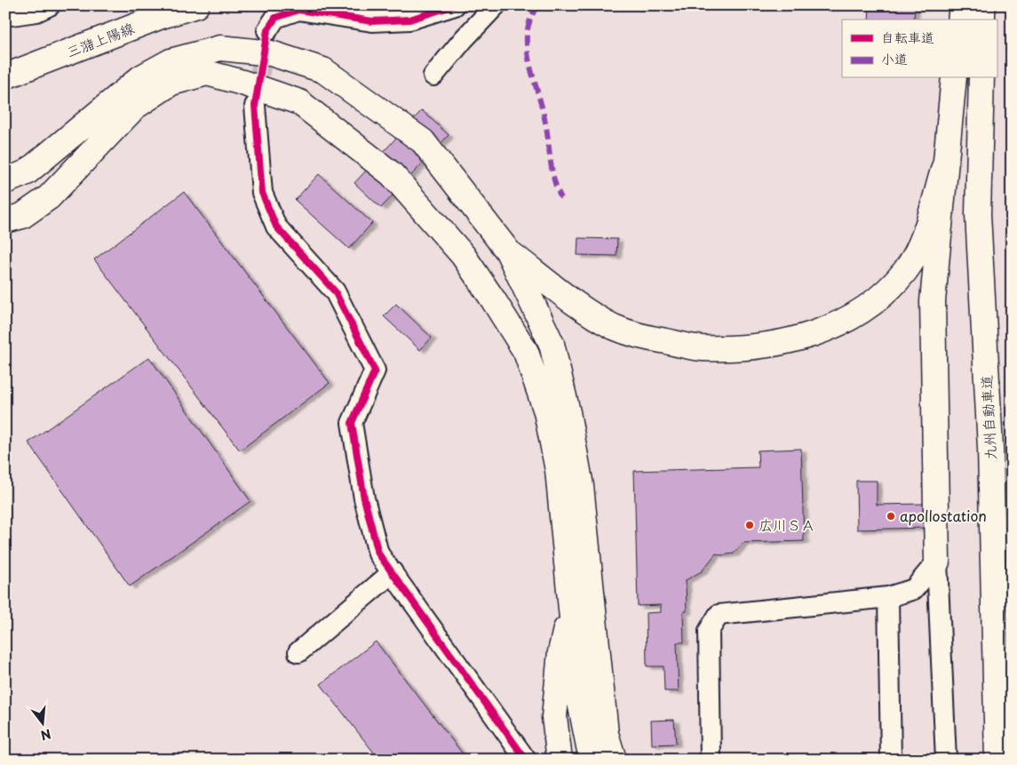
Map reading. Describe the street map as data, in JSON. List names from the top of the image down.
{
  "streets": {
    "main road": ["三潴上陽線", "九州自動車道"]
  },
  "places": ["apollostation", "広川ＳＡ"],
  "legend": ["自転車道", "小道"],
  "north": "bottom"
}
